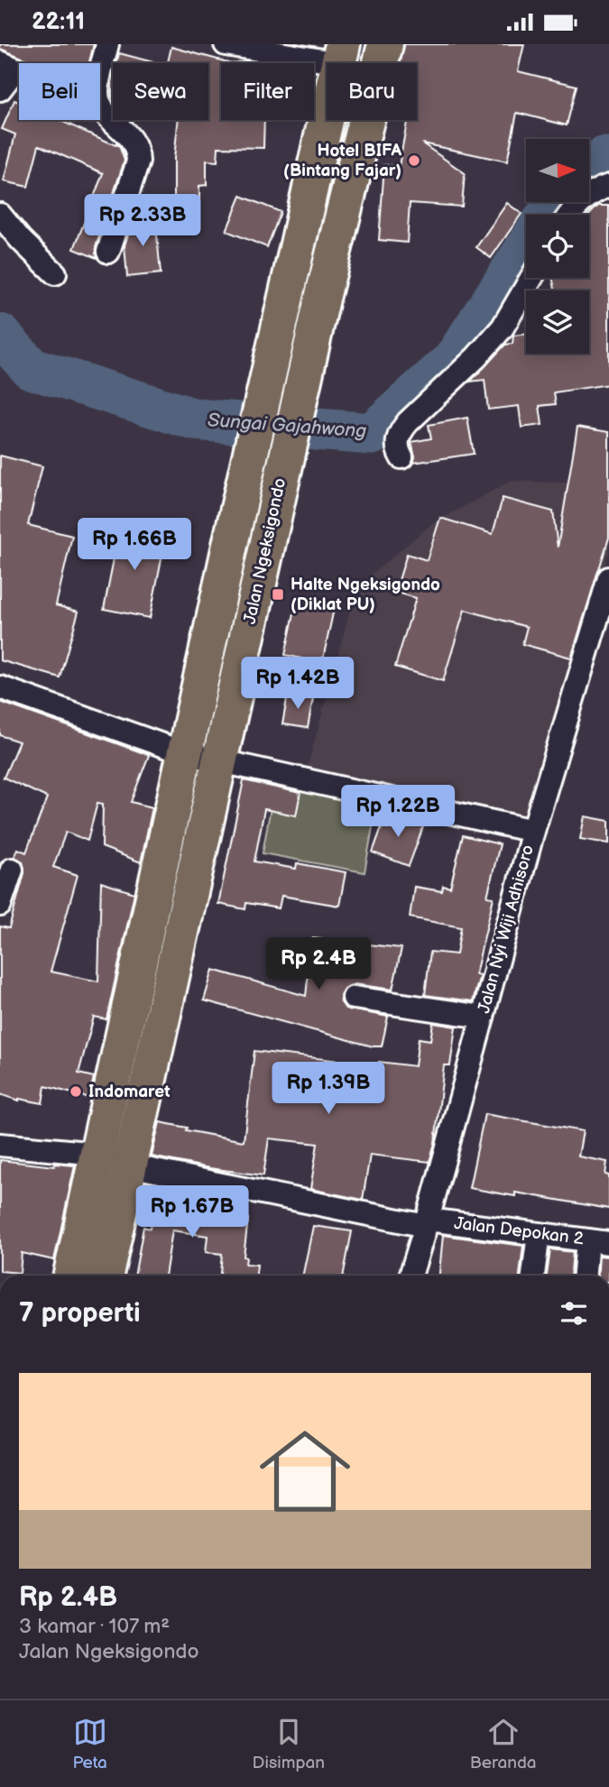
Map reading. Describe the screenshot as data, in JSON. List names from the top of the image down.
{
  "streets": {
    "main road": ["Jalan Ngeksigondo"],
    "street": ["Jalan Nyi Wiji Adhisoro", "Jalan Depokan 2"]
  },
  "crossings": [
    ["Jalan Ngeksigondo", "Jalan Depokan 2"],
    ["Jalan Nyi Wiji Adhisoro", "Jalan Depokan 2"]
  ],
  "water": ["Sungai Gajahwong"],
  "places": {
    "other": ["Hotel BIFA (Bintang Fajar)", "Indomaret"],
    "transit": ["Halte Ngeksigondo (Diklat PU)"]
  },
  "north": "right",
  "page": {
    "status": "22:11",
    "chip": [
      "Beli",
      "Sewa",
      "Filter",
      "Baru"
    ],
    "price": [
      "Rp 2.33B",
      "Rp 1.66B",
      "Rp 1.42B",
      "Rp 1.22B",
      "Rp 2.4B",
      "Rp 1.39B",
      "Rp 1.67B"
    ],
    "heading": "7 properti",
    "list": [
      {
        "name": "Rp 2.4B",
        "note": "3 kamar · 107 m² · Jalan Ngeksigondo"
      }
    ],
    "tabs": ["Peta", "Disimpan", "Beranda"]
  }
}
